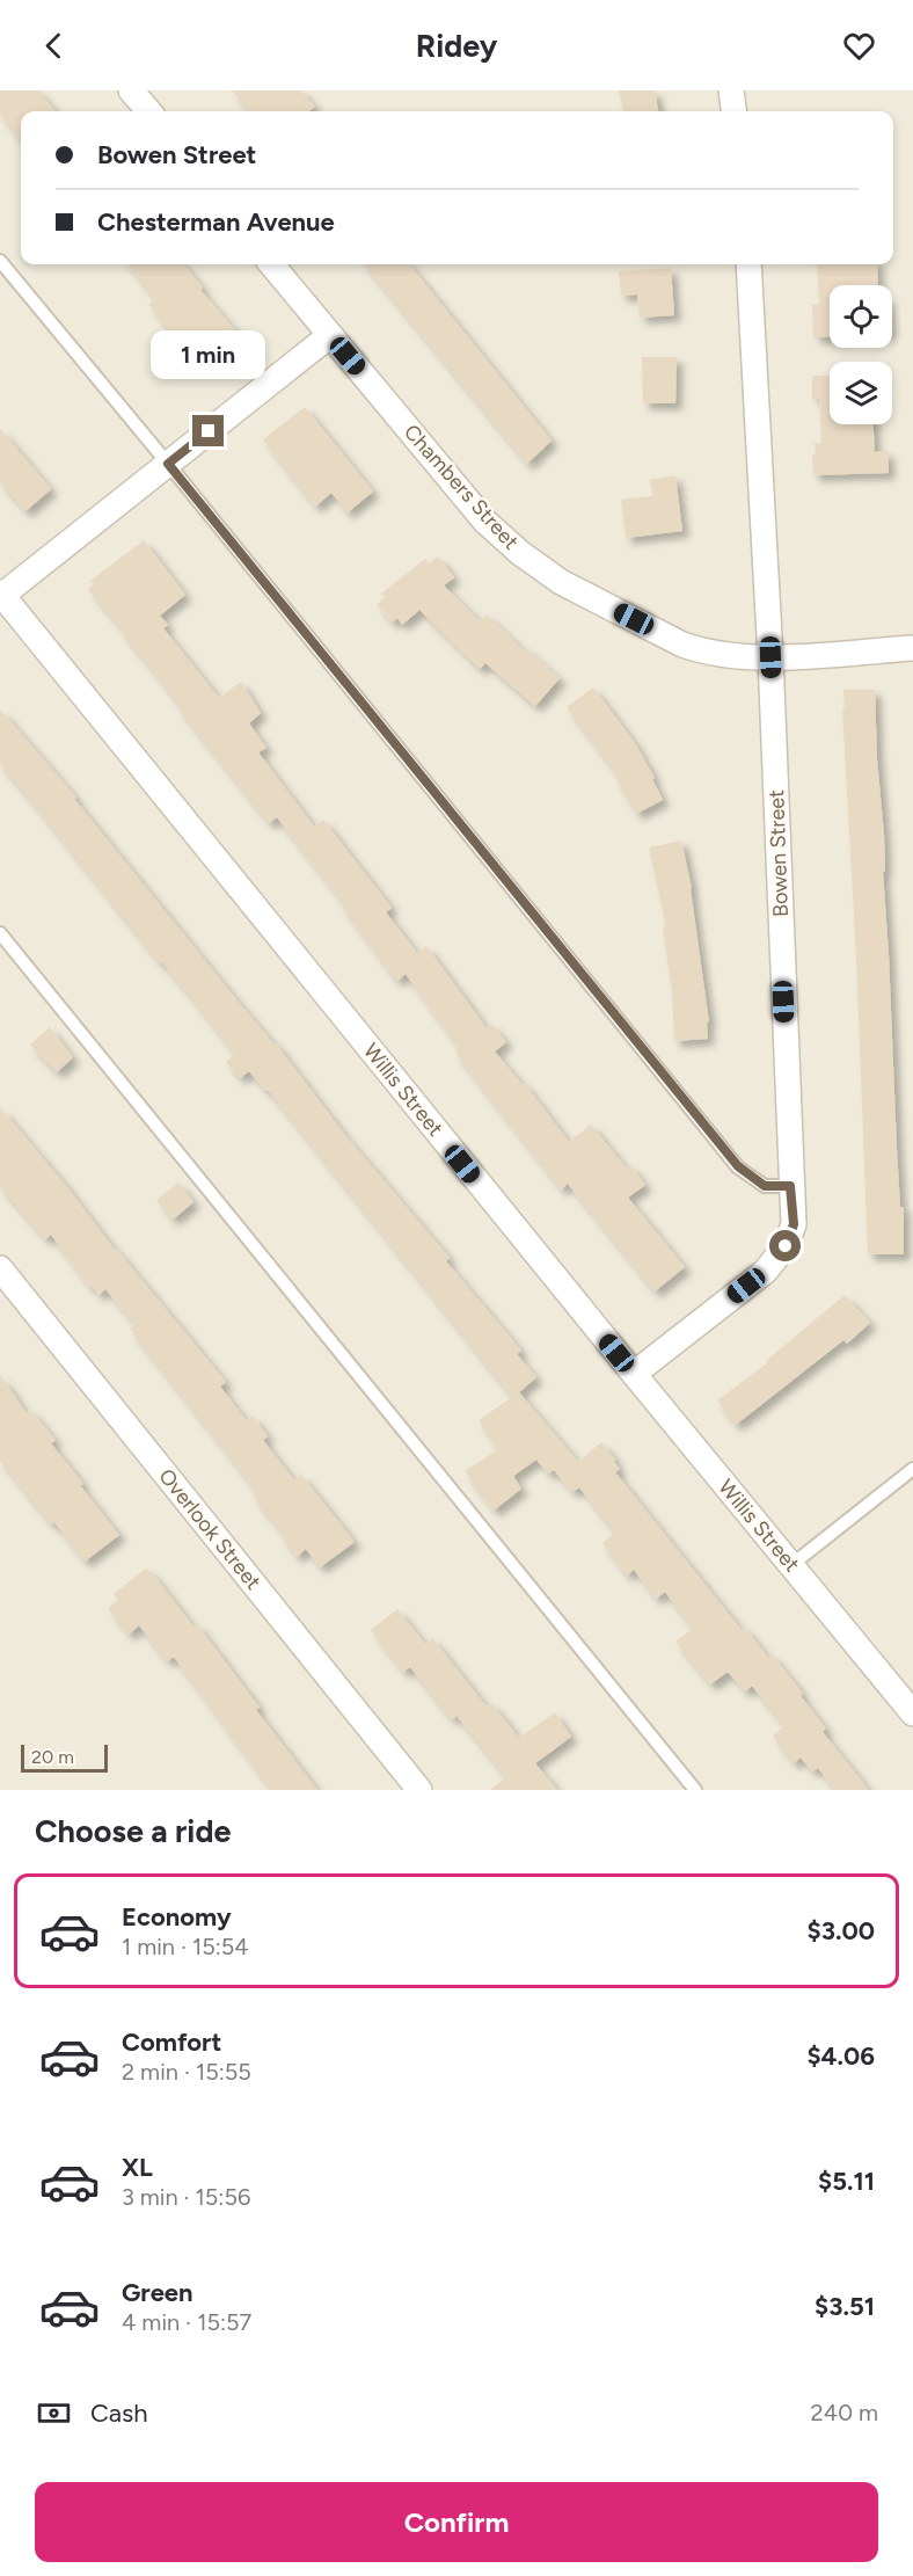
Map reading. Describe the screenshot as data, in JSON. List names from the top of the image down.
{
  "streets": {
    "street": [
      "Chambers Street",
      "Bowen Street",
      "Willis Street",
      "Overlook Street"
    ]
  },
  "crossings": [
    ["Chambers Street", "Bowen Street"],
    ["Bowen Street", "Willis Street"]
  ],
  "scale_bar": "20 m",
  "page": {
    "header": "Ridey",
    "banner": ["Bowen Street", "Chesterman Avenue"],
    "bubble": "1 min",
    "scale": "20 m",
    "heading": "Choose a ride",
    "list": [
      {
        "name": "Economy",
        "note": "1 min · 15:54",
        "value": "$3.00"
      },
      {
        "name": "Comfort",
        "note": "2 min · 15:55",
        "value": "$4.06"
      },
      {
        "name": "XL",
        "note": "3 min · 15:56",
        "value": "$5.11"
      },
      {
        "name": "Green",
        "note": "4 min · 15:57",
        "value": "$3.51"
      }
    ],
    "pay": ["Cash", "240 m"],
    "buttons": "Confirm"
  }
}
